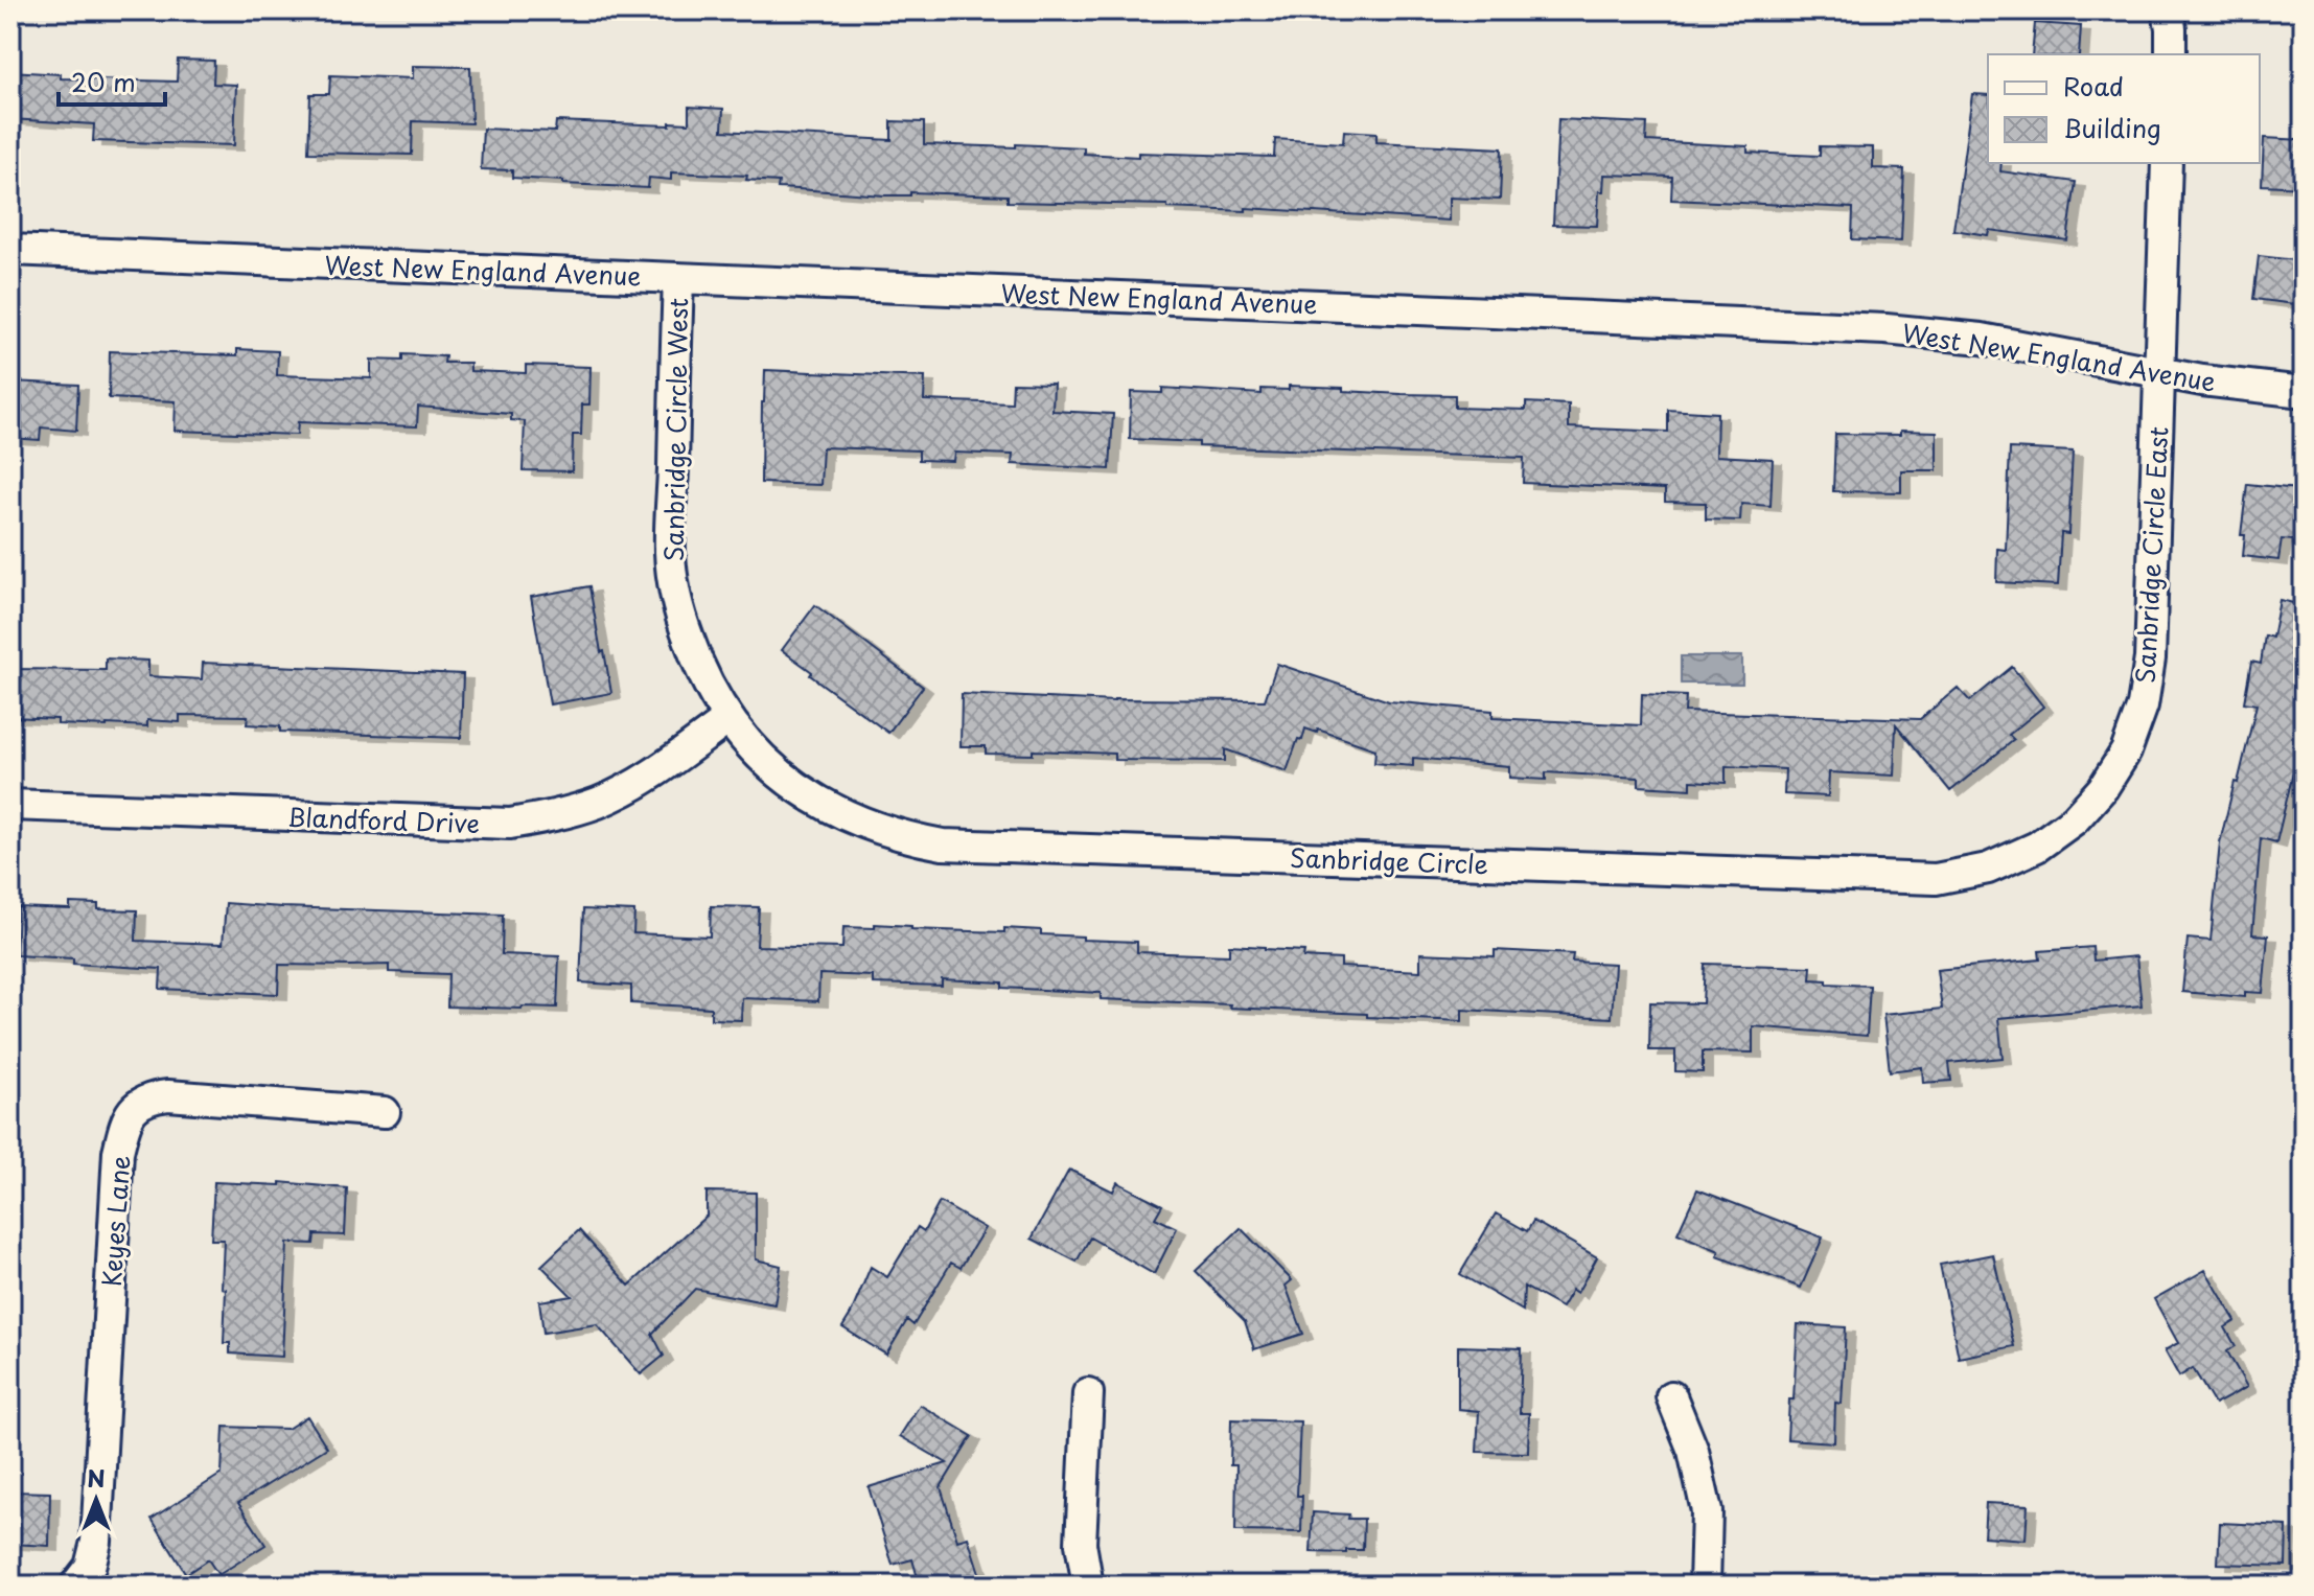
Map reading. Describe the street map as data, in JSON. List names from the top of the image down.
{
  "streets": {
    "street": [
      "West New England Avenue",
      "Sanbridge Circle West",
      "Sanbridge Circle East",
      "Blandford Drive",
      "Sanbridge Circle",
      "Keyes Lane"
    ]
  },
  "crossings": [
    ["West New England Avenue", "Sanbridge Circle West"],
    ["West New England Avenue", "Sanbridge Circle East"],
    ["Sanbridge Circle West", "Blandford Drive"],
    ["Sanbridge Circle West", "Sanbridge Circle"],
    ["Sanbridge Circle East", "Sanbridge Circle"],
    ["Blandford Drive", "Sanbridge Circle"]
  ],
  "legend": ["Road", "Building"],
  "scale_bar": "20 m",
  "north": "top"
}
